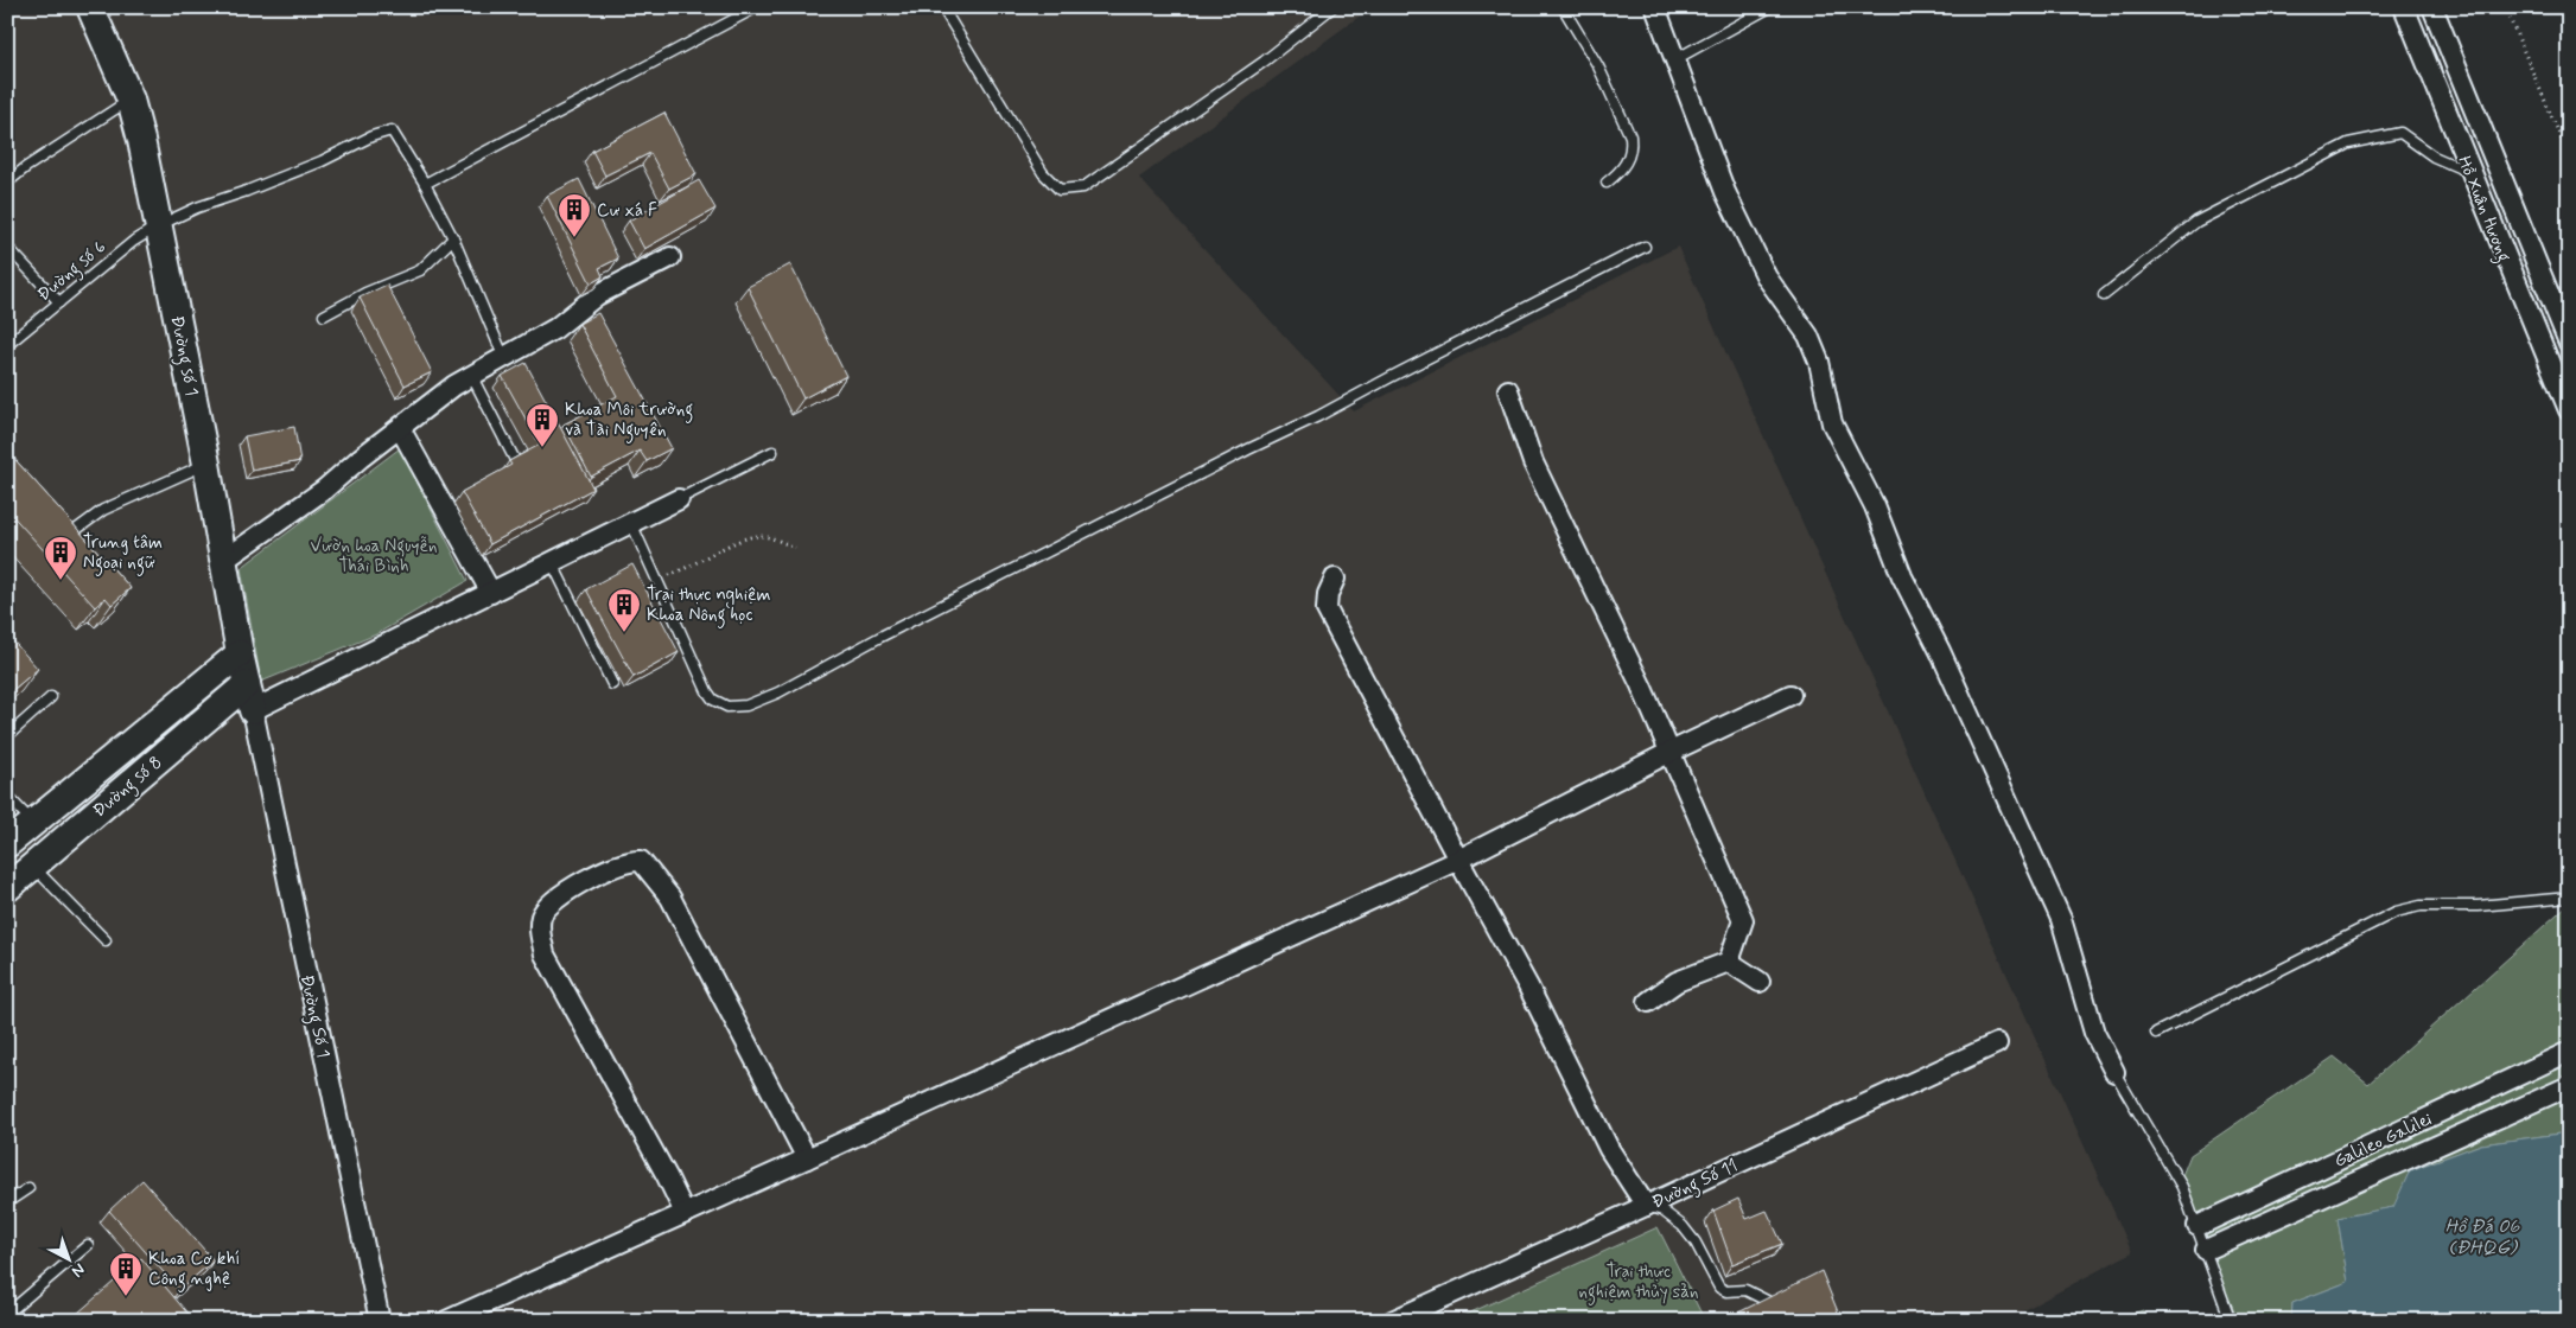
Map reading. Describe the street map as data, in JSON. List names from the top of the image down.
{
  "streets": {
    "street": [
      "Hồ Xuân Hương",
      "Đường số 1",
      "Đường số 8",
      "Đường Số 1",
      "Galileo Galilei",
      "Đường Số 11"
    ],
    "lane": ["Đường số 6"]
  },
  "crossings": [
    ["Đường số 6", "Đường số 1"],
    ["Đường số 1", "Đường số 8"],
    ["Đường số 1", "Đường Số 1"]
  ],
  "water": ["Hồ Đá 06 (ĐHQG)"],
  "parks": ["Vườn hoa Nguyễn Thái Bình", "Trại thực nghiệm thủy sản"],
  "places": {
    "building": [
      "Cư xá F",
      "Khoa Môi trường và Tài Nguyên",
      "Trung tâm Ngoại ngữ",
      "Trại thực nghiệm Khoa Nông học",
      "Khoa Cơ khí Công nghệ"
    ]
  },
  "north": "bottom right"
}
